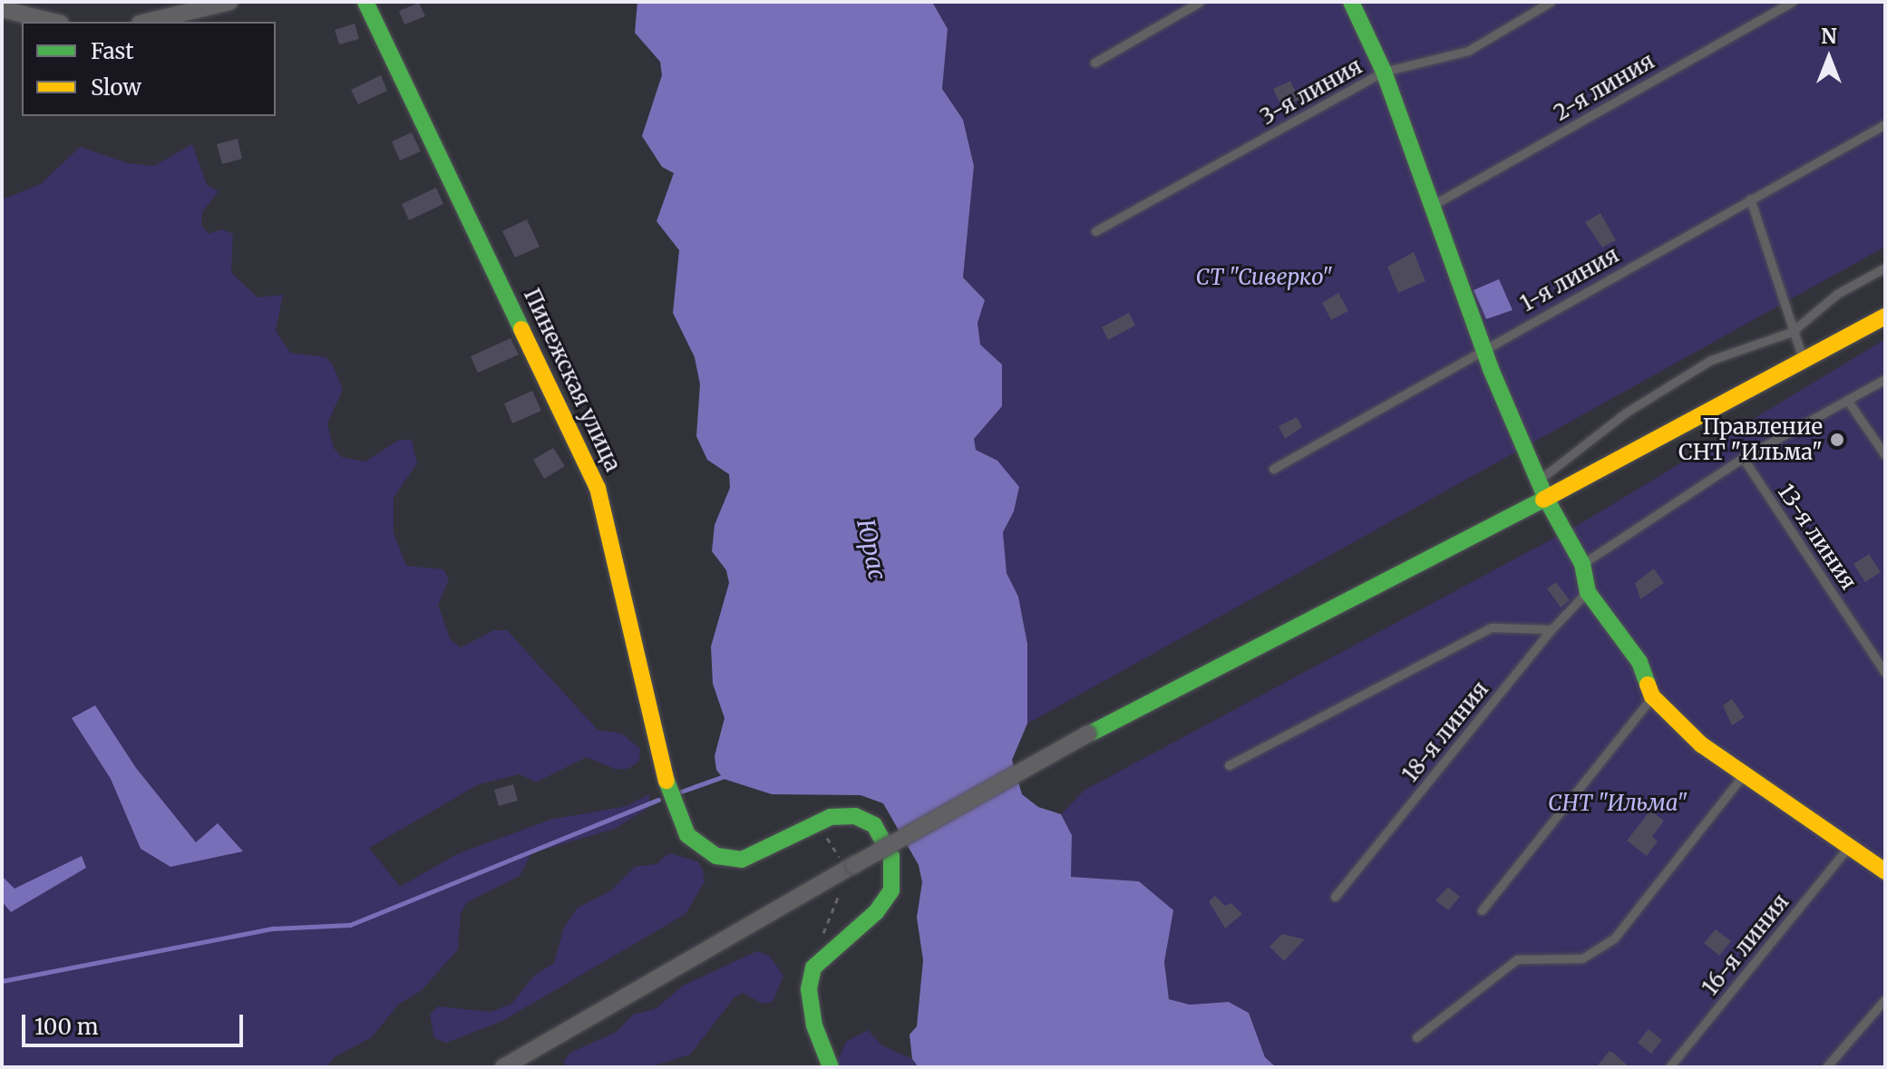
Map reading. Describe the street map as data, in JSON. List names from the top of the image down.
{
  "streets": {
    "street": ["Пинежская улица"],
    "lane": [
      "2-я линия",
      "3-я линия",
      "1-я линия",
      "13-я линия",
      "18-я линия",
      "16-я линия"
    ]
  },
  "water": ["Юрас"],
  "parks": ["СТ \"Сиверко\"", "СНТ \"Ильма\""],
  "places": ["Правление СНТ \"Ильма\""],
  "legend": ["Fast", "Slow"],
  "scale_bar": "100 m",
  "north": "top"
}
